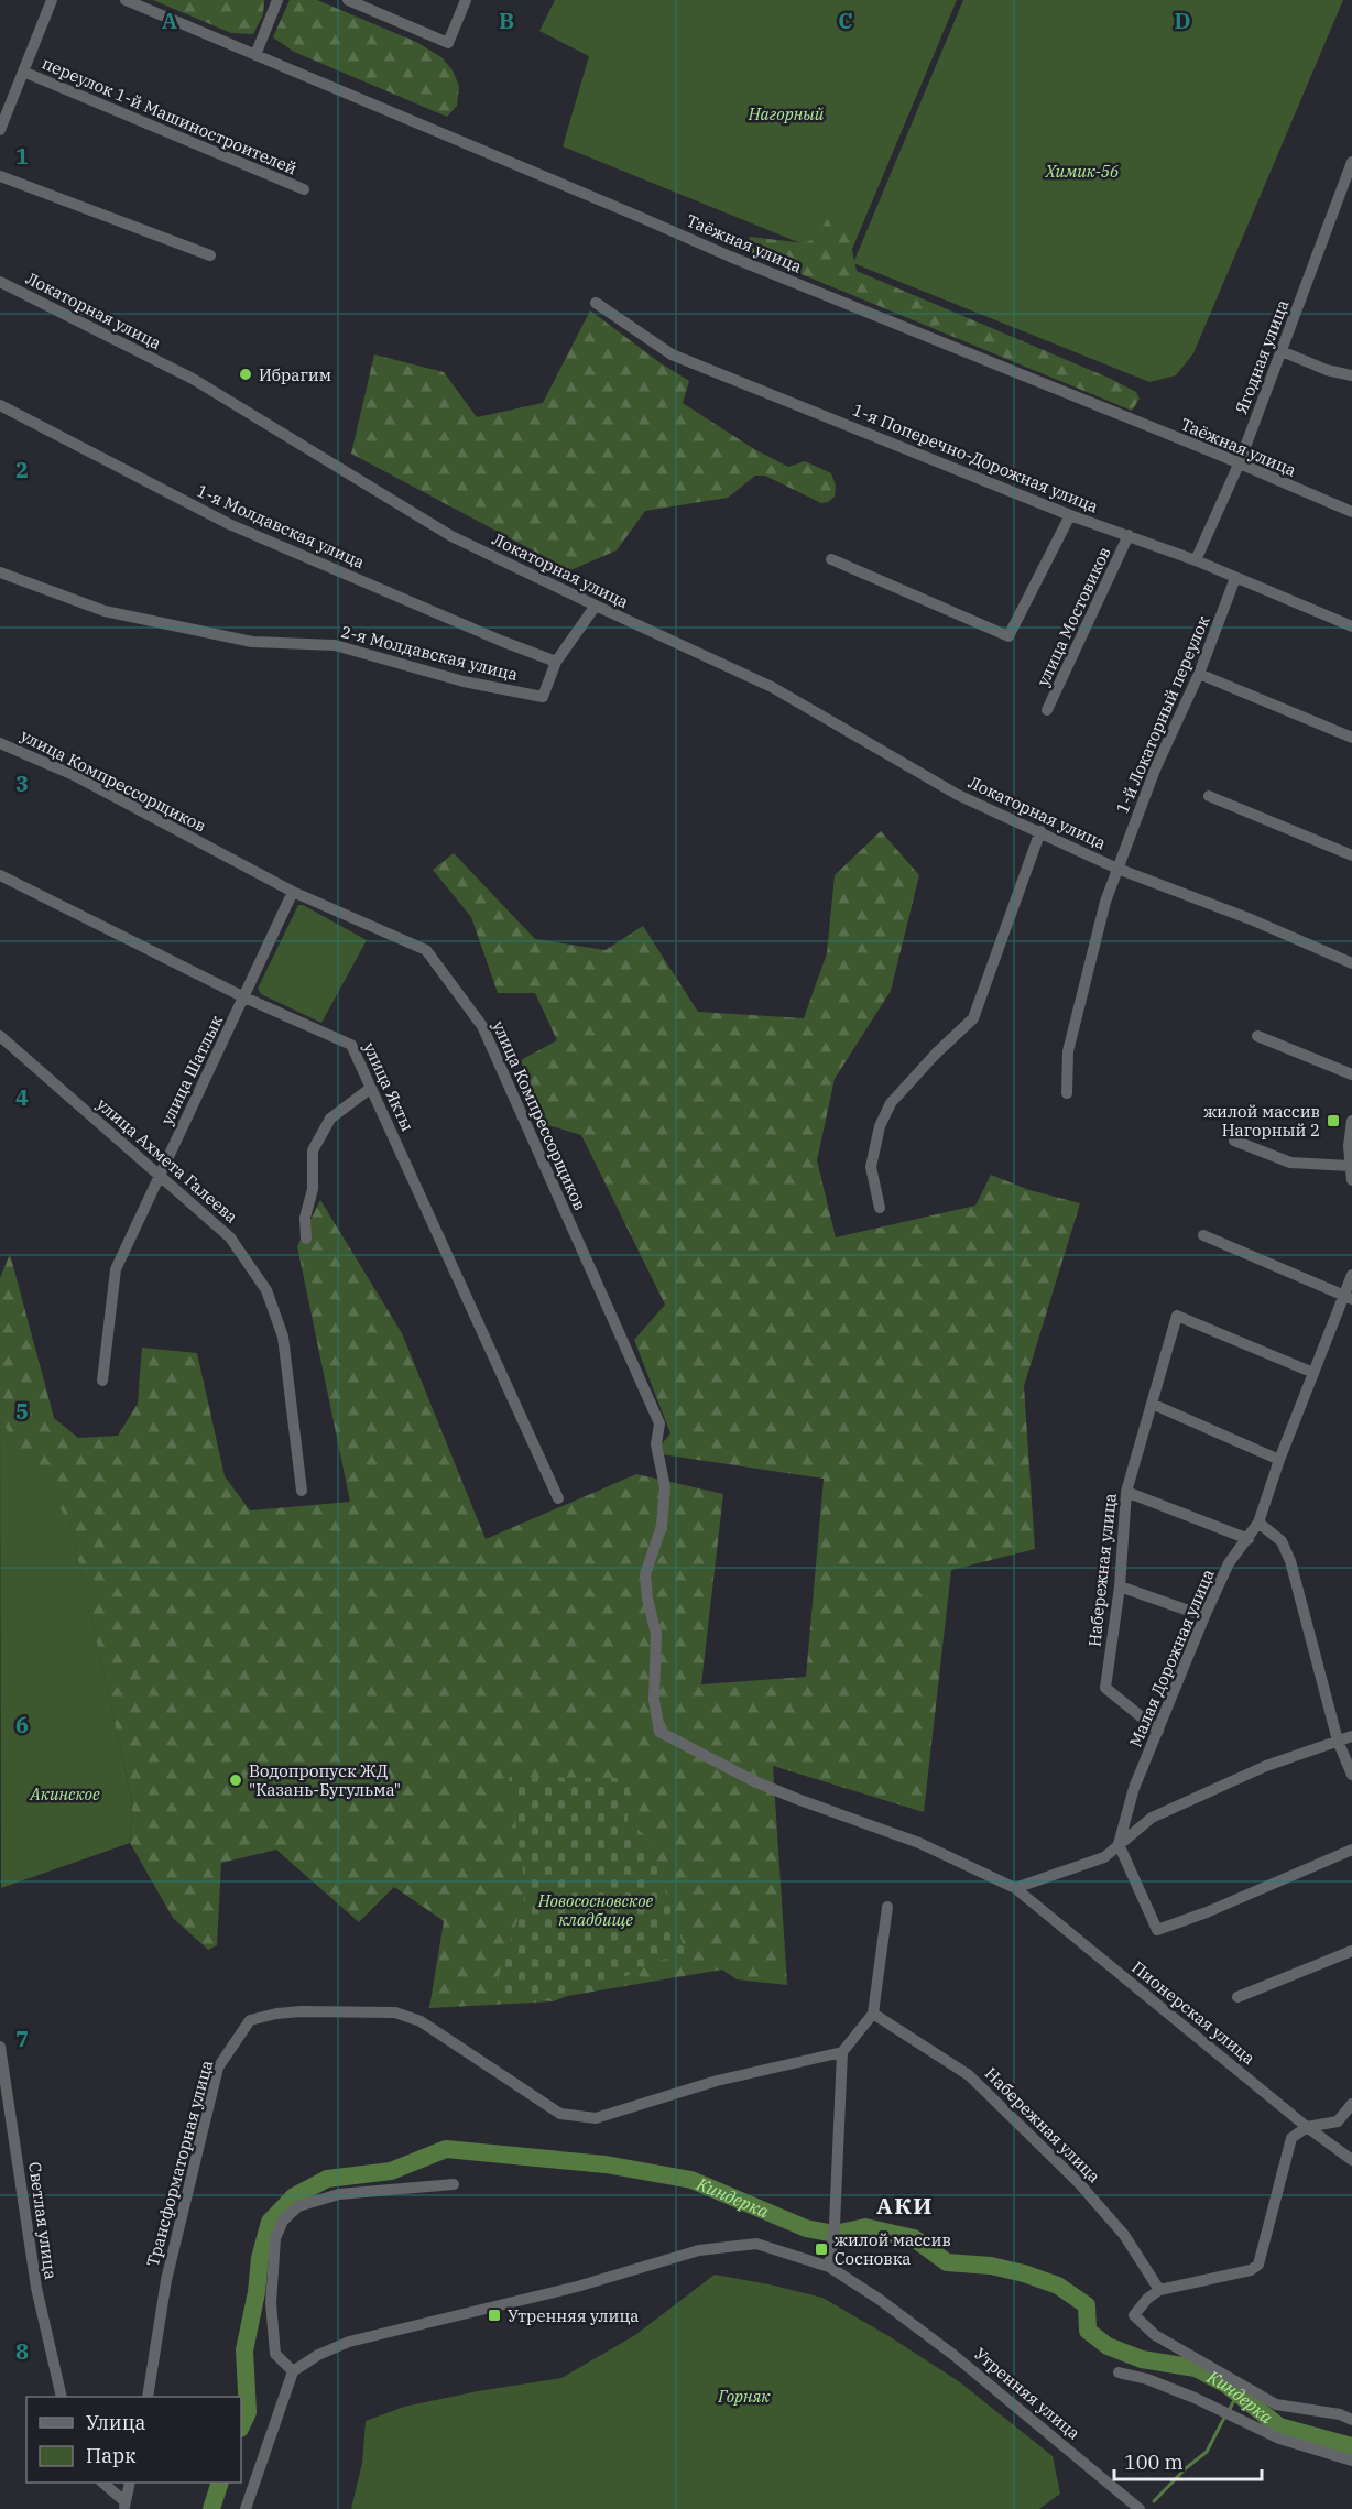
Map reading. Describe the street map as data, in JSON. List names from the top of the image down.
{
  "streets": {
    "street": [
      "переулок 1-й Машиностроителей",
      "Таёжная улица",
      "Локаторная улица",
      "Ягодная улица",
      "1-я Поперечно-Дорожная улица",
      "1-я Молдавская улица",
      "улица Мостовиков",
      "2-я Молдавская улица",
      "1-й Локаторный переулок",
      "улица Компрессорщиков",
      "улица Шатлык",
      "улица Якты",
      "улица Ахмета Галеева",
      "Набережная улица",
      "Малая Дорожная улица",
      "Пионерская улица",
      "Трансформаторная улица",
      "Светлая улица",
      "Утренняя улица"
    ]
  },
  "crossings": [
    ["Таёжная улица", "Ягодная улица"],
    ["Локаторная улица", "1-й Локаторный переулок"],
    ["Ягодная улица", "1-я Поперечно-Дорожная улица"],
    ["1-я Поперечно-Дорожная улица", "улица Мостовиков"],
    ["1-я Поперечно-Дорожная улица", "1-й Локаторный переулок"],
    ["1-я Молдавская улица", "2-я Молдавская улица"],
    ["улица Компрессорщиков", "улица Шатлык"],
    ["улица Компрессорщиков", "Пионерская улица"],
    ["улица Шатлык", "улица Якты"],
    ["улица Шатлык", "улица Ахмета Галеева"],
    ["Набережная улица", "Малая Дорожная улица"]
  ],
  "districts": ["АКИ"],
  "water": ["Киндерка"],
  "parks": [
    "Нагорный",
    "Химик-56",
    "Акинское",
    "Новососновское кладбище",
    "Горняк"
  ],
  "places": {
    "other": ["Ибрагим", "Водопропуск ЖД \"Казань-Бугульма\""],
    "transit": ["жилой массив Нагорный 2", "жилой массив Сосновка", "Утренняя улица"]
  },
  "legend": ["Улица", "Парк"],
  "scale_bar": "100 m",
  "grid": {
    "columns": [
      "A",
      "B",
      "C",
      "D"
    ],
    "rows": [
      "1",
      "2",
      "3",
      "4",
      "5",
      "6",
      "7",
      "8"
    ]
  }
}
